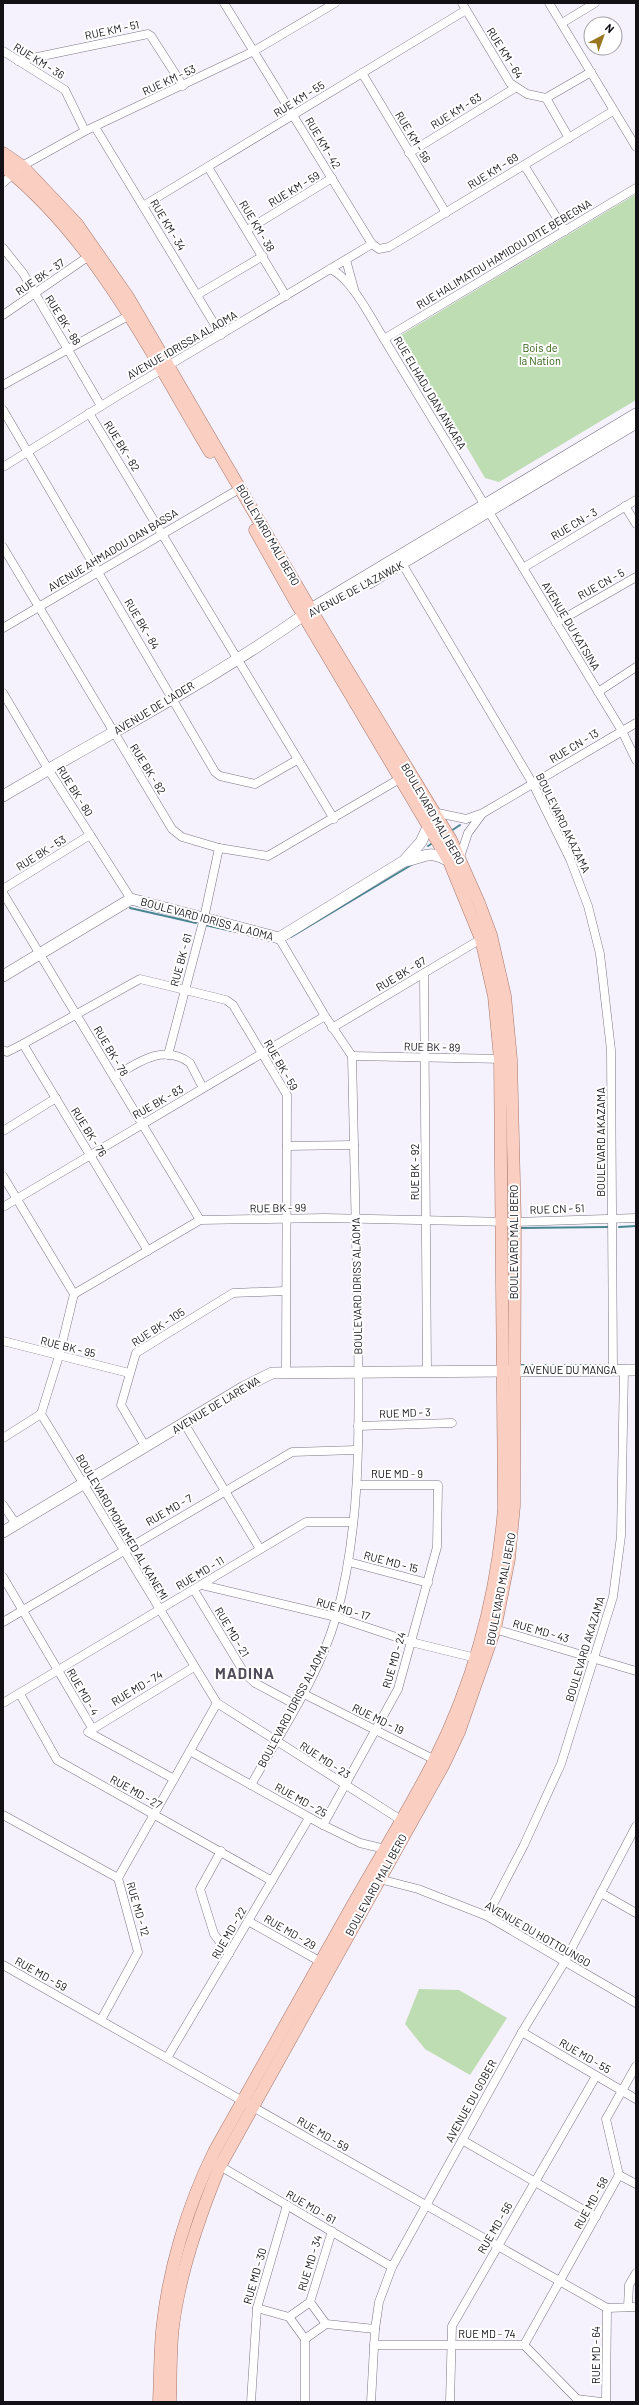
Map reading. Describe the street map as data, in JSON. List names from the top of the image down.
{
  "streets": {
    "main road": ["BOULEVARD MALI BERO"],
    "street": [
      "RUE KM - 51",
      "RUE KM - 64",
      "RUE KM - 36",
      "RUE KM - 53",
      "RUE KM - 55",
      "RUE KM - 63",
      "RUE KM - 56",
      "RUE KM - 42",
      "RUE KM - 69",
      "RUE KM - 59",
      "RUE KM - 34",
      "RUE KM - 38",
      "RUE HALIMATOU HAMIDOU DITE BEBEGNA",
      "RUE BK - 37",
      "RUE BK - 88",
      "AVENUE IDRISSA ALAOMA",
      "RUE ELHADJ DAN ANKARA",
      "RUE BK - 82",
      "RUE CN - 3",
      "AVENUE AHMADOU DAN BASSA",
      "RUE CN - 5",
      "AVENUE DE L'AZAWAK",
      "RUE BK - 84",
      "AVENUE DU KATSINA",
      "AVENUE DE L'ADER",
      "RUE CN - 13",
      "RUE BK - 80",
      "BOULEVARD AKAZAMA",
      "RUE BK - 53",
      "BOULEVARD IDRISS ALAOMA",
      "RUE BK - 61",
      "RUE BK - 87",
      "RUE BK - 89",
      "RUE BK - 78",
      "RUE BK - 59",
      "RUE BK - 83",
      "RUE BK - 76",
      "RUE BK - 92",
      "RUE BK - 99",
      "RUE CN - 51",
      "RUE BK - 105",
      "RUE BK - 95",
      "AVENUE DU MANGA",
      "AVENUE DE L'AREWA",
      "RUE MD - 3",
      "RUE MD - 9",
      "RUE MD - 7",
      "BOULEVARD MOHAMED AL KANEMI",
      "RUE MD - 15",
      "RUE MD - 11",
      "RUE MD - 17",
      "RUE MD - 43",
      "RUE MD - 21",
      "RUE MD - 24",
      "RUE MD - 74",
      "RUE MD - 4",
      "RUE MD - 19",
      "RUE MD - 23",
      "RUE MD - 27",
      "RUE MD - 25",
      "RUE MD - 12",
      "RUE MD - 29",
      "RUE MD - 22",
      "AVENUE DU HOTTOUNGO",
      "RUE MD - 59",
      "RUE MD - 55",
      "AVENUE DU GOBER",
      "RUE MD - 58",
      "RUE MD - 61",
      "RUE MD - 56",
      "RUE MD - 34",
      "RUE MD - 30",
      "RUE MD - 64"
    ]
  },
  "crossings": [
    ["RUE KM - 51", "RUE KM - 36"],
    ["RUE KM - 51", "RUE KM - 53"],
    ["RUE KM - 64", "RUE KM - 55"],
    ["RUE KM - 64", "RUE KM - 63"],
    ["RUE KM - 36", "RUE KM - 53"],
    ["RUE KM - 53", "RUE KM - 42"],
    ["RUE KM - 53", "RUE KM - 34"],
    ["RUE KM - 53", "BOULEVARD MALI BERO"],
    ["RUE KM - 55", "RUE KM - 56"],
    ["RUE KM - 55", "RUE KM - 42"],
    ["RUE KM - 55", "RUE KM - 34"],
    ["RUE KM - 55", "RUE KM - 38"],
    ["RUE KM - 63", "RUE KM - 56"],
    ["RUE KM - 56", "RUE KM - 69"],
    ["RUE KM - 42", "RUE KM - 69"],
    ["RUE KM - 42", "RUE KM - 59"],
    ["RUE KM - 42", "AVENUE IDRISSA ALAOMA"],
    ["RUE KM - 69", "AVENUE IDRISSA ALAOMA"],
    ["RUE KM - 59", "RUE KM - 38"],
    ["RUE KM - 34", "AVENUE IDRISSA ALAOMA"],
    ["RUE KM - 38", "AVENUE IDRISSA ALAOMA"],
    ["RUE HALIMATOU HAMIDOU DITE BEBEGNA", "RUE ELHADJ DAN ANKARA"],
    ["RUE BK - 37", "RUE BK - 88"],
    ["RUE BK - 37", "BOULEVARD MALI BERO"],
    ["RUE BK - 88", "AVENUE IDRISSA ALAOMA"],
    ["AVENUE IDRISSA ALAOMA", "RUE ELHADJ DAN ANKARA"],
    ["AVENUE IDRISSA ALAOMA", "RUE BK - 82"],
    ["AVENUE IDRISSA ALAOMA", "BOULEVARD MALI BERO"],
    ["AVENUE IDRISSA ALAOMA", "RUE BK - 84"],
    ["RUE ELHADJ DAN ANKARA", "AVENUE DE L'AZAWAK"],
    ["RUE ELHADJ DAN ANKARA", "AVENUE DU KATSINA"],
    ["RUE BK - 82", "BOULEVARD MALI BERO"],
    ["RUE BK - 82", "AVENUE AHMADOU DAN BASSA"],
    ["RUE BK - 82", "RUE BK - 84"],
    ["RUE BK - 82", "AVENUE DE L'ADER"],
    ["RUE BK - 82", "RUE BK - 61"],
    ["RUE CN - 3", "AVENUE DU KATSINA"],
    ["BOULEVARD MALI BERO", "AVENUE AHMADOU DAN BASSA"],
    ["BOULEVARD MALI BERO", "AVENUE DE L'AZAWAK"],
    ["BOULEVARD MALI BERO", "AVENUE DE L'ADER"],
    ["BOULEVARD MALI BERO", "RUE CN - 13"],
    ["BOULEVARD MALI BERO", "RUE BK - 87"],
    ["BOULEVARD MALI BERO", "RUE BK - 89"],
    ["BOULEVARD MALI BERO", "RUE BK - 99"],
    ["BOULEVARD MALI BERO", "RUE CN - 51"],
    ["BOULEVARD MALI BERO", "AVENUE DU MANGA"],
    ["BOULEVARD MALI BERO", "AVENUE DE L'AREWA"],
    ["BOULEVARD MALI BERO", "RUE MD - 17"],
    ["BOULEVARD MALI BERO", "RUE MD - 43"],
    ["BOULEVARD MALI BERO", "RUE MD - 19"],
    ["BOULEVARD MALI BERO", "RUE MD - 23"],
    ["BOULEVARD MALI BERO", "RUE MD - 25"],
    ["BOULEVARD MALI BERO", "RUE MD - 29"],
    ["BOULEVARD MALI BERO", "AVENUE DU HOTTOUNGO"],
    ["BOULEVARD MALI BERO", "RUE MD - 59"],
    ["BOULEVARD MALI BERO", "RUE MD - 61"],
    ["AVENUE AHMADOU DAN BASSA", "RUE BK - 84"],
    ["RUE CN - 5", "AVENUE DU KATSINA"],
    ["AVENUE DE L'AZAWAK", "AVENUE DU KATSINA"],
    ["AVENUE DE L'AZAWAK", "AVENUE DE L'ADER"],
    ["AVENUE DE L'AZAWAK", "BOULEVARD AKAZAMA"],
    ["RUE BK - 84", "AVENUE DE L'ADER"],
    ["AVENUE DU KATSINA", "RUE CN - 13"],
    ["AVENUE DE L'ADER", "RUE BK - 80"],
    ["RUE CN - 13", "BOULEVARD AKAZAMA"],
    ["RUE BK - 80", "RUE BK - 53"],
    ["RUE BK - 80", "BOULEVARD IDRISS ALAOMA"],
    ["BOULEVARD AKAZAMA", "RUE CN - 51"],
    ["BOULEVARD AKAZAMA", "AVENUE DU MANGA"],
    ["BOULEVARD AKAZAMA", "RUE MD - 43"],
    ["BOULEVARD AKAZAMA", "AVENUE DU HOTTOUNGO"],
    ["BOULEVARD IDRISS ALAOMA", "RUE BK - 61"],
    ["BOULEVARD IDRISS ALAOMA", "RUE BK - 87"],
    ["BOULEVARD IDRISS ALAOMA", "RUE BK - 89"],
    ["BOULEVARD IDRISS ALAOMA", "RUE BK - 83"],
    ["BOULEVARD IDRISS ALAOMA", "RUE BK - 99"],
    ["BOULEVARD IDRISS ALAOMA", "AVENUE DE L'AREWA"],
    ["BOULEVARD IDRISS ALAOMA", "RUE MD - 3"],
    ["BOULEVARD IDRISS ALAOMA", "RUE MD - 9"],
    ["BOULEVARD IDRISS ALAOMA", "RUE MD - 7"],
    ["BOULEVARD IDRISS ALAOMA", "RUE MD - 15"],
    ["BOULEVARD IDRISS ALAOMA", "RUE MD - 11"],
    ["BOULEVARD IDRISS ALAOMA", "RUE MD - 17"],
    ["BOULEVARD IDRISS ALAOMA", "RUE MD - 21"],
    ["BOULEVARD IDRISS ALAOMA", "RUE MD - 19"],
    ["BOULEVARD IDRISS ALAOMA", "RUE MD - 23"],
    ["BOULEVARD IDRISS ALAOMA", "RUE MD - 25"],
    ["RUE BK - 61", "RUE BK - 59"],
    ["RUE BK - 87", "RUE BK - 92"],
    ["RUE BK - 89", "RUE BK - 92"],
    ["RUE BK - 78", "RUE BK - 59"],
    ["RUE BK - 78", "RUE BK - 83"],
    ["RUE BK - 78", "RUE BK - 99"],
    ["RUE BK - 59", "RUE BK - 83"],
    ["RUE BK - 59", "RUE BK - 76"],
    ["RUE BK - 59", "RUE BK - 99"],
    ["RUE BK - 59", "RUE BK - 105"],
    ["RUE BK - 59", "AVENUE DE L'AREWA"],
    ["RUE BK - 83", "RUE BK - 76"],
    ["RUE BK - 76", "RUE BK - 99"],
    ["RUE BK - 92", "RUE BK - 99"],
    ["RUE BK - 92", "AVENUE DE L'AREWA"],
    ["RUE BK - 99", "RUE CN - 51"],
    ["RUE BK - 105", "RUE BK - 95"],
    ["RUE BK - 105", "AVENUE DE L'AREWA"],
    ["AVENUE DU MANGA", "AVENUE DE L'AREWA"],
    ["AVENUE DE L'AREWA", "BOULEVARD MOHAMED AL KANEMI"],
    ["RUE MD - 9", "RUE MD - 24"],
    ["RUE MD - 7", "BOULEVARD MOHAMED AL KANEMI"],
    ["RUE MD - 7", "RUE MD - 4"],
    ["BOULEVARD MOHAMED AL KANEMI", "RUE MD - 11"],
    ["BOULEVARD MOHAMED AL KANEMI", "RUE MD - 74"],
    ["BOULEVARD MOHAMED AL KANEMI", "RUE MD - 23"],
    ["RUE MD - 15", "RUE MD - 24"],
    ["RUE MD - 11", "RUE MD - 17"],
    ["RUE MD - 11", "RUE MD - 21"],
    ["RUE MD - 11", "RUE MD - 4"],
    ["RUE MD - 11", "RUE MD - 27"],
    ["RUE MD - 17", "RUE MD - 24"],
    ["RUE MD - 24", "RUE MD - 19"],
    ["RUE MD - 24", "RUE MD - 23"],
    ["RUE MD - 24", "RUE MD - 25"],
    ["RUE MD - 74", "RUE MD - 4"],
    ["RUE MD - 74", "AVENUE DU GOBER"],
    ["RUE MD - 74", "RUE MD - 58"],
    ["RUE MD - 74", "RUE MD - 56"],
    ["RUE MD - 27", "RUE MD - 22"],
    ["RUE MD - 25", "RUE MD - 22"],
    ["RUE MD - 12", "RUE MD - 59"],
    ["RUE MD - 29", "RUE MD - 22"],
    ["RUE MD - 22", "RUE MD - 59"],
    ["AVENUE DU HOTTOUNGO", "AVENUE DU GOBER"],
    ["RUE MD - 59", "AVENUE DU GOBER"],
    ["RUE MD - 59", "RUE MD - 58"],
    ["RUE MD - 59", "RUE MD - 56"],
    ["RUE MD - 59", "RUE MD - 64"],
    ["RUE MD - 55", "AVENUE DU GOBER"],
    ["RUE MD - 55", "RUE MD - 58"],
    ["RUE MD - 55", "RUE MD - 56"],
    ["AVENUE DU GOBER", "RUE MD - 61"],
    ["RUE MD - 61", "RUE MD - 34"],
    ["RUE MD - 61", "RUE MD - 30"]
  ],
  "districts": ["MADINA"],
  "parks": ["Bois de la Nation"],
  "north": "top right"
}
